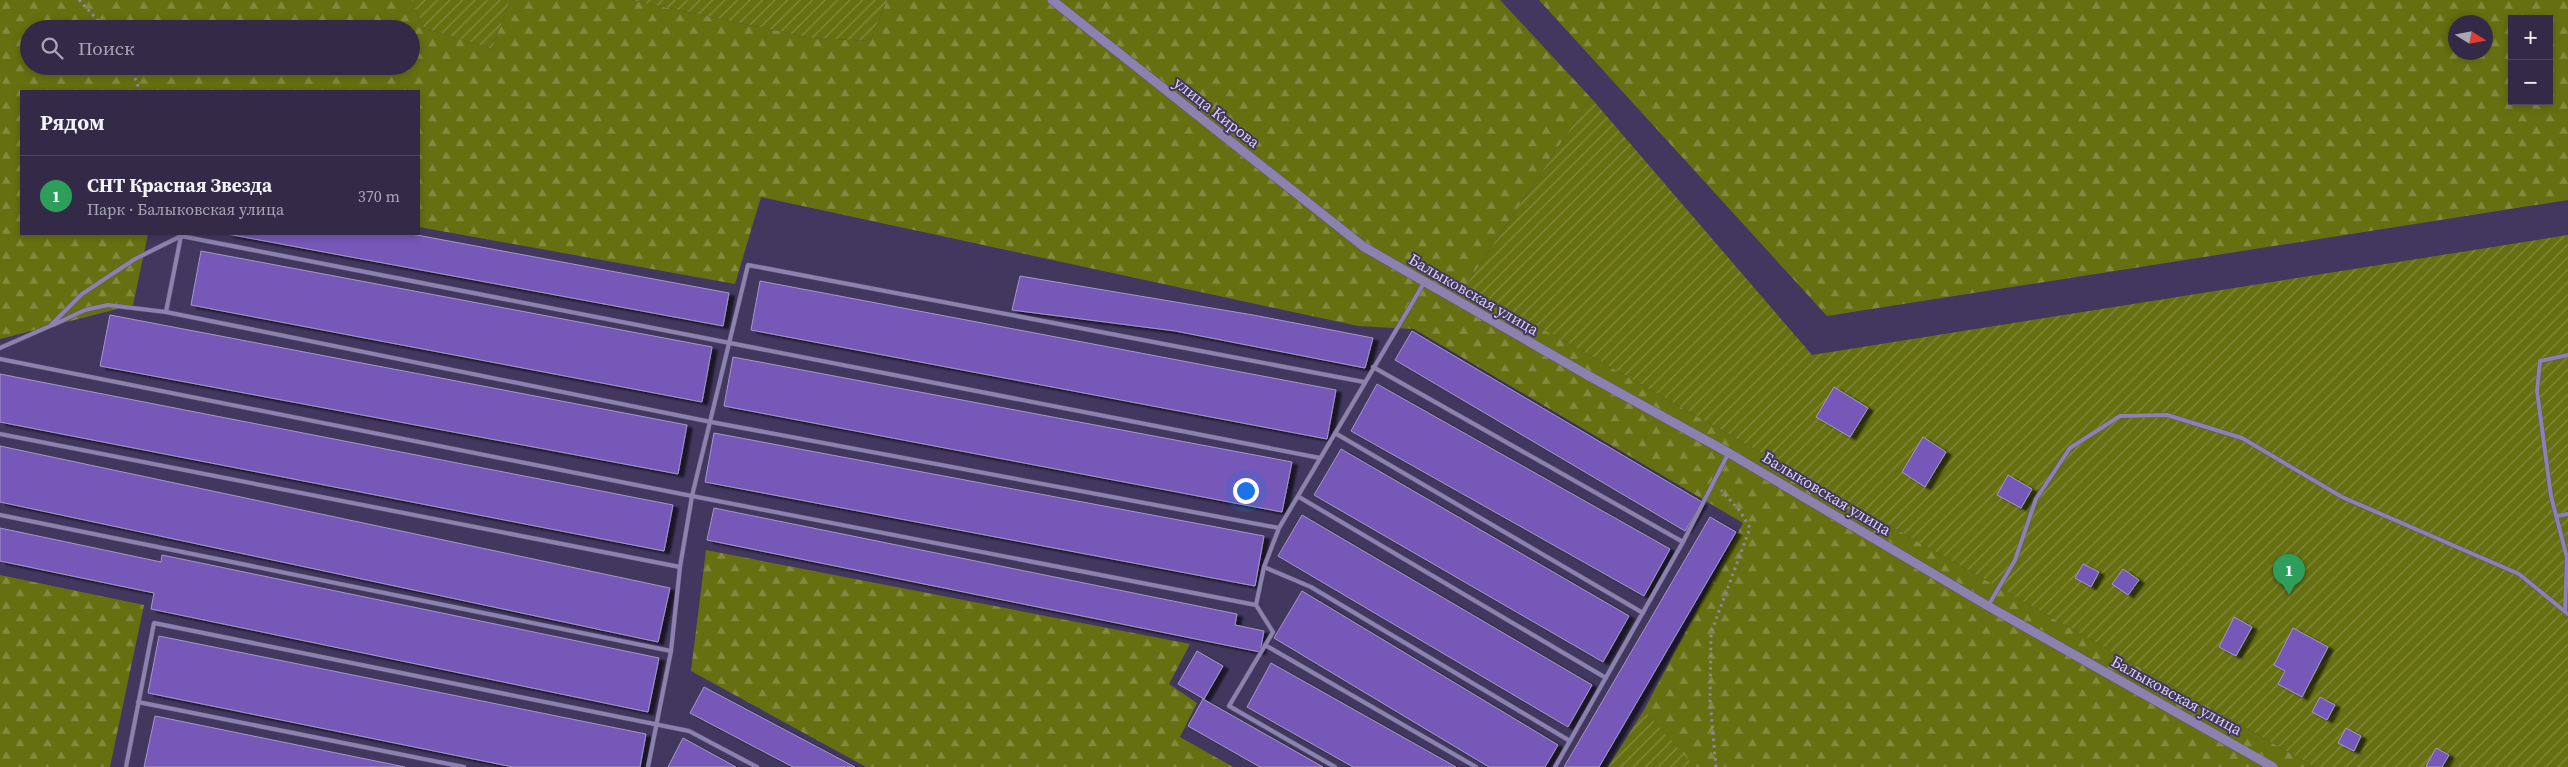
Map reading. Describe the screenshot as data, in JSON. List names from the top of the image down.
{
  "streets": {
    "street": ["улица Кирова", "Балыковская улица"]
  },
  "crossings": [
    ["улица Кирова", "Балыковская улица"]
  ],
  "north": "right",
  "page": {
    "map_buttons": ["+", "−"],
    "search": "Поиск",
    "heading": "Рядом",
    "list": [
      {
        "mark": "1",
        "name": "СНТ Красная Звезда",
        "note": "Парк · Балыковская улица",
        "value": "370 m"
      }
    ],
    "pins": "1"
  }
}
